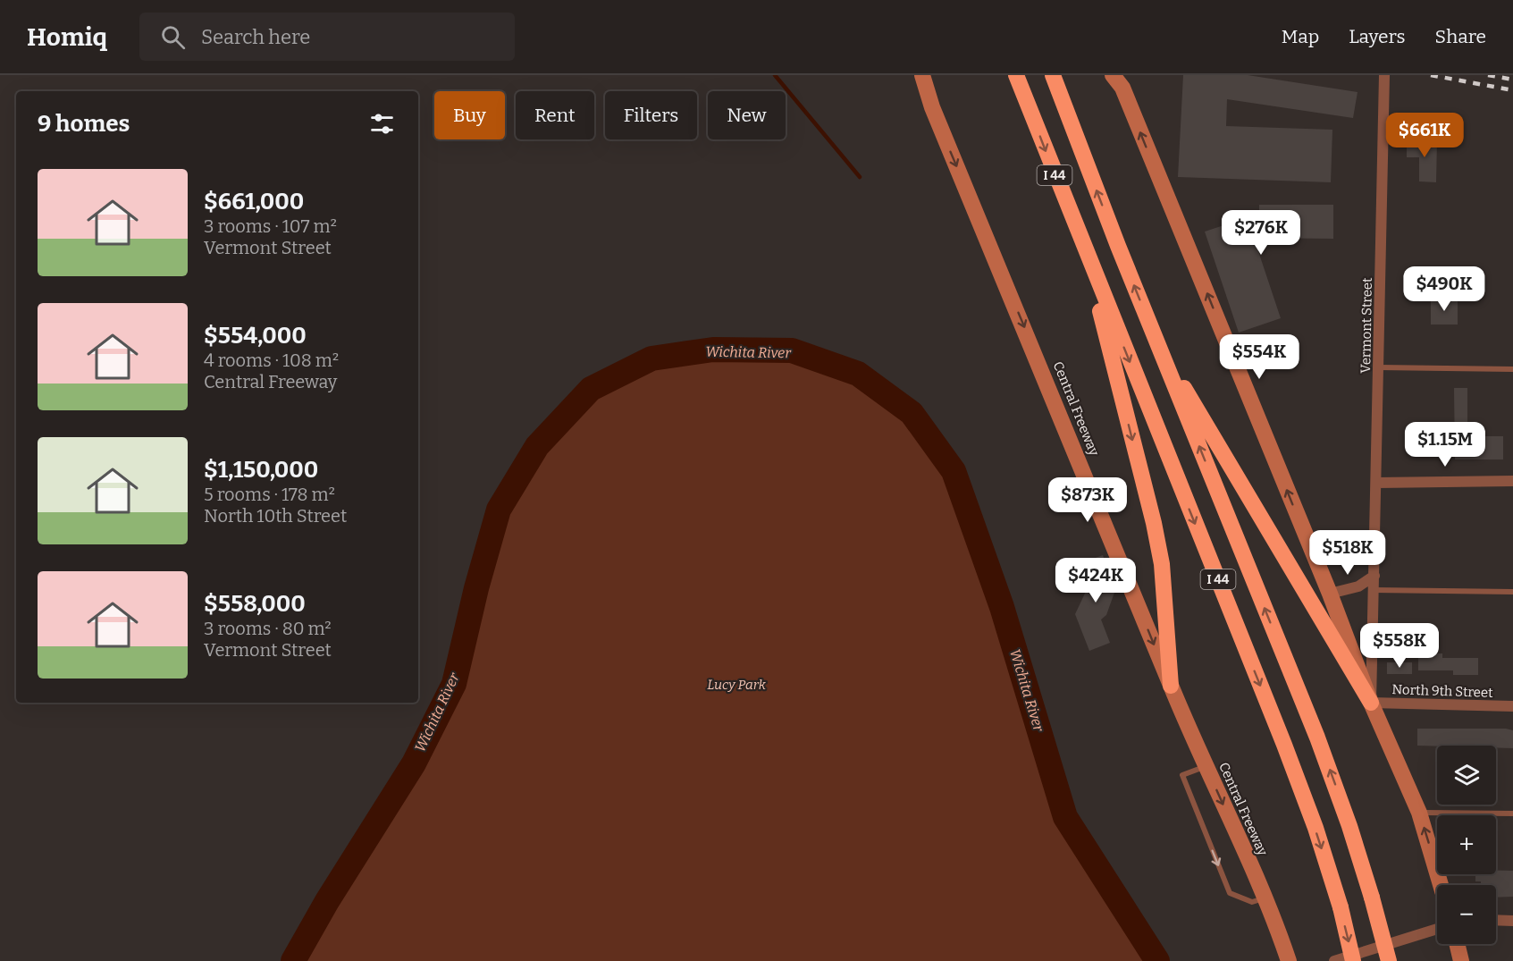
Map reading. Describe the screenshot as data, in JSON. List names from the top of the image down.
{
  "streets": {
    "highway": ["I 44"],
    "main road": ["Central Freeway"],
    "street": ["Vermont Street", "North 9th Street"]
  },
  "crossings": [
    ["Vermont Street", "North 9th Street"]
  ],
  "one_way": ["Central Freeway"],
  "water": ["Wichita River"],
  "parks": ["Lucy Park"],
  "page": {
    "header": "Homiq",
    "search": "Search here",
    "nav": ["Map", "Layers", "Share"],
    "chip": [
      "Buy",
      "Rent",
      "Filters",
      "New"
    ],
    "heading": "9 homes",
    "price": [
      "$661K",
      "$276K",
      "$490K",
      "$554K",
      "$1.15M",
      "$873K",
      "$518K",
      "$424K",
      "$558K"
    ],
    "list": [
      {
        "name": "$661,000",
        "note": "3 rooms · 107 m² · Vermont Street"
      },
      {
        "name": "$554,000",
        "note": "4 rooms · 108 m² · Central Freeway"
      },
      {
        "name": "$1,150,000",
        "note": "5 rooms · 178 m² · North 10th Street"
      },
      {
        "name": "$558,000",
        "note": "3 rooms · 80 m² · Vermont Street"
      }
    ],
    "map_buttons": ["+", "−"]
  }
}
